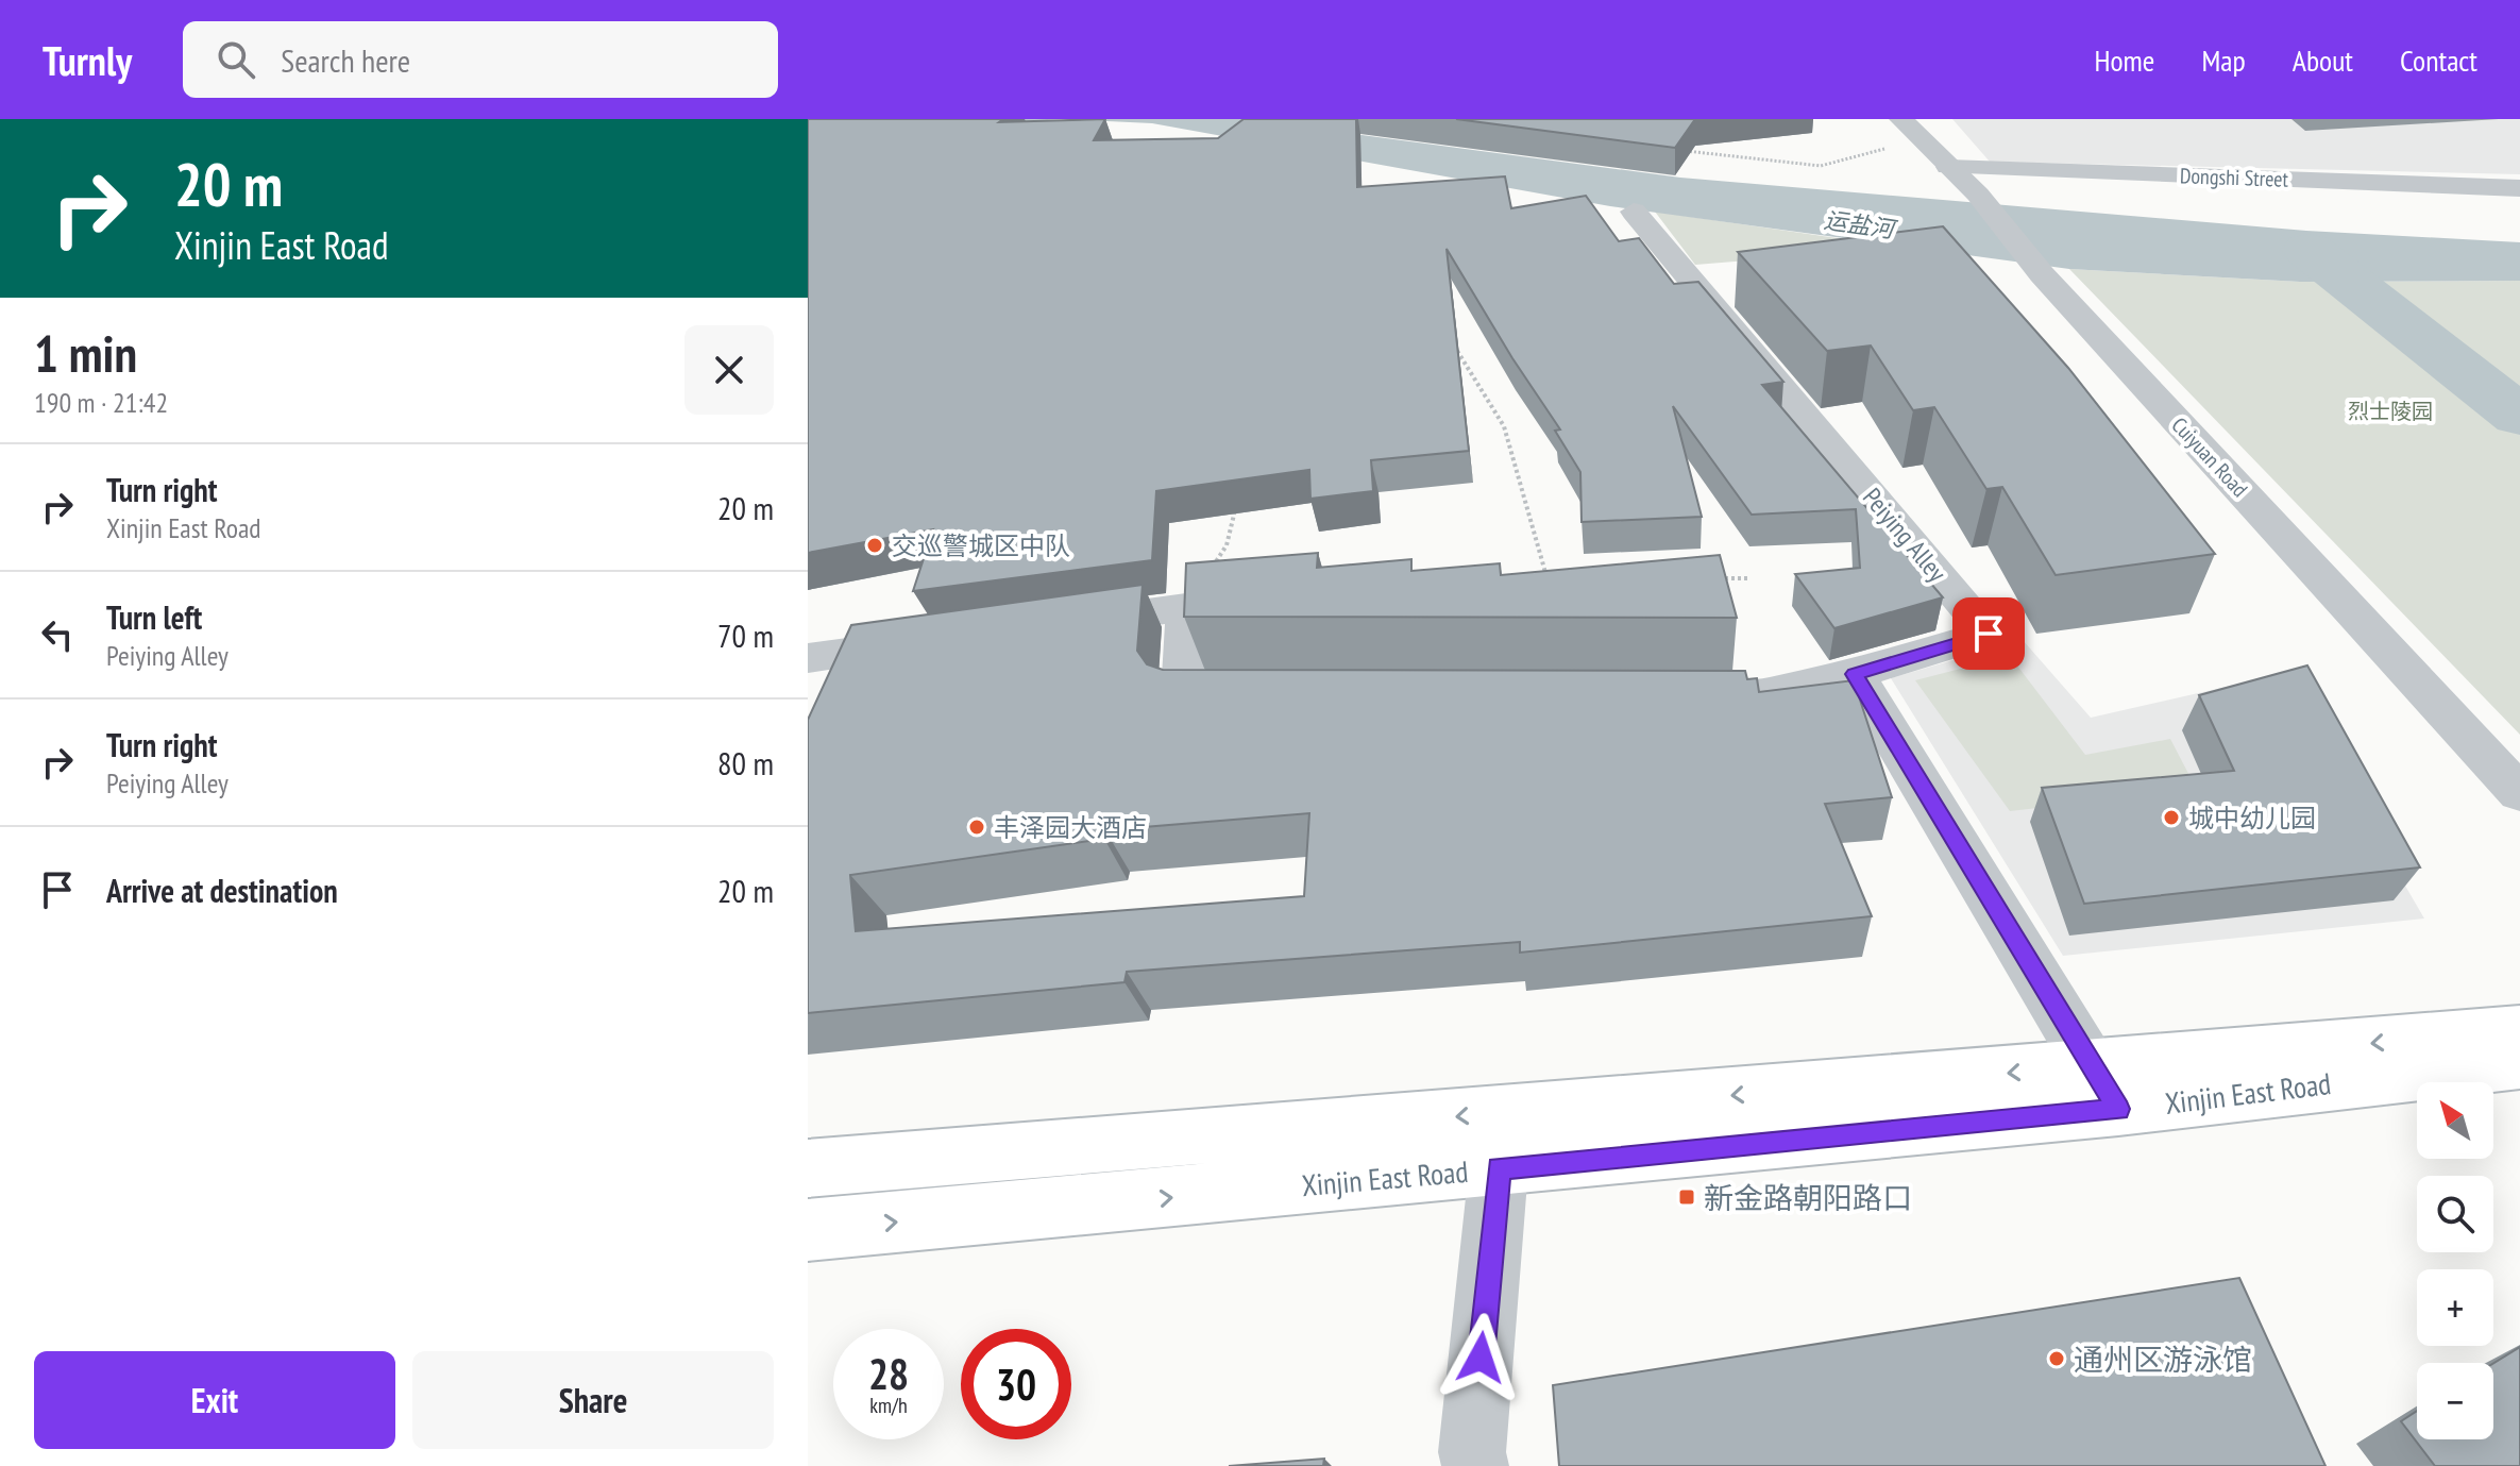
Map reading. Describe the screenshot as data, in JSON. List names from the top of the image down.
{
  "streets": {
    "main road": ["Xinjin East Road"],
    "street": ["Dongshi Street", "Cuiyuan Road", "Peiying Alley"]
  },
  "crossings": [
    ["Dongshi Street", "Cuiyuan Road"]
  ],
  "water": ["运盐河"],
  "parks": ["烈士陵园"],
  "places": {
    "other": [
      "交巡警城区中队",
      "城中幼儿园",
      "丰泽园大酒店",
      "通州区游泳馆"
    ],
    "transit": ["新金路朝阳路口"]
  },
  "north": "top left",
  "page": {
    "header": "Turnly",
    "search": "Search here",
    "nav": [
      "Home",
      "Map",
      "About",
      "Contact"
    ],
    "turn": ["20 m", "Xinjin East Road"],
    "heading": ["1 min", "190 m · 21:42"],
    "list": [
      {
        "name": "Turn right",
        "note": "Xinjin East Road",
        "value": "20 m"
      },
      {
        "name": "Turn left",
        "note": "Peiying Alley",
        "value": "70 m"
      },
      {
        "name": "Turn right",
        "note": "Peiying Alley",
        "value": "80 m"
      },
      {
        "name": "Arrive at destination",
        "value": "20 m"
      }
    ],
    "map_buttons": ["+", "−"],
    "speed": "28 km/h",
    "limit": "30",
    "buttons": ["Exit", "Share"]
  }
}
